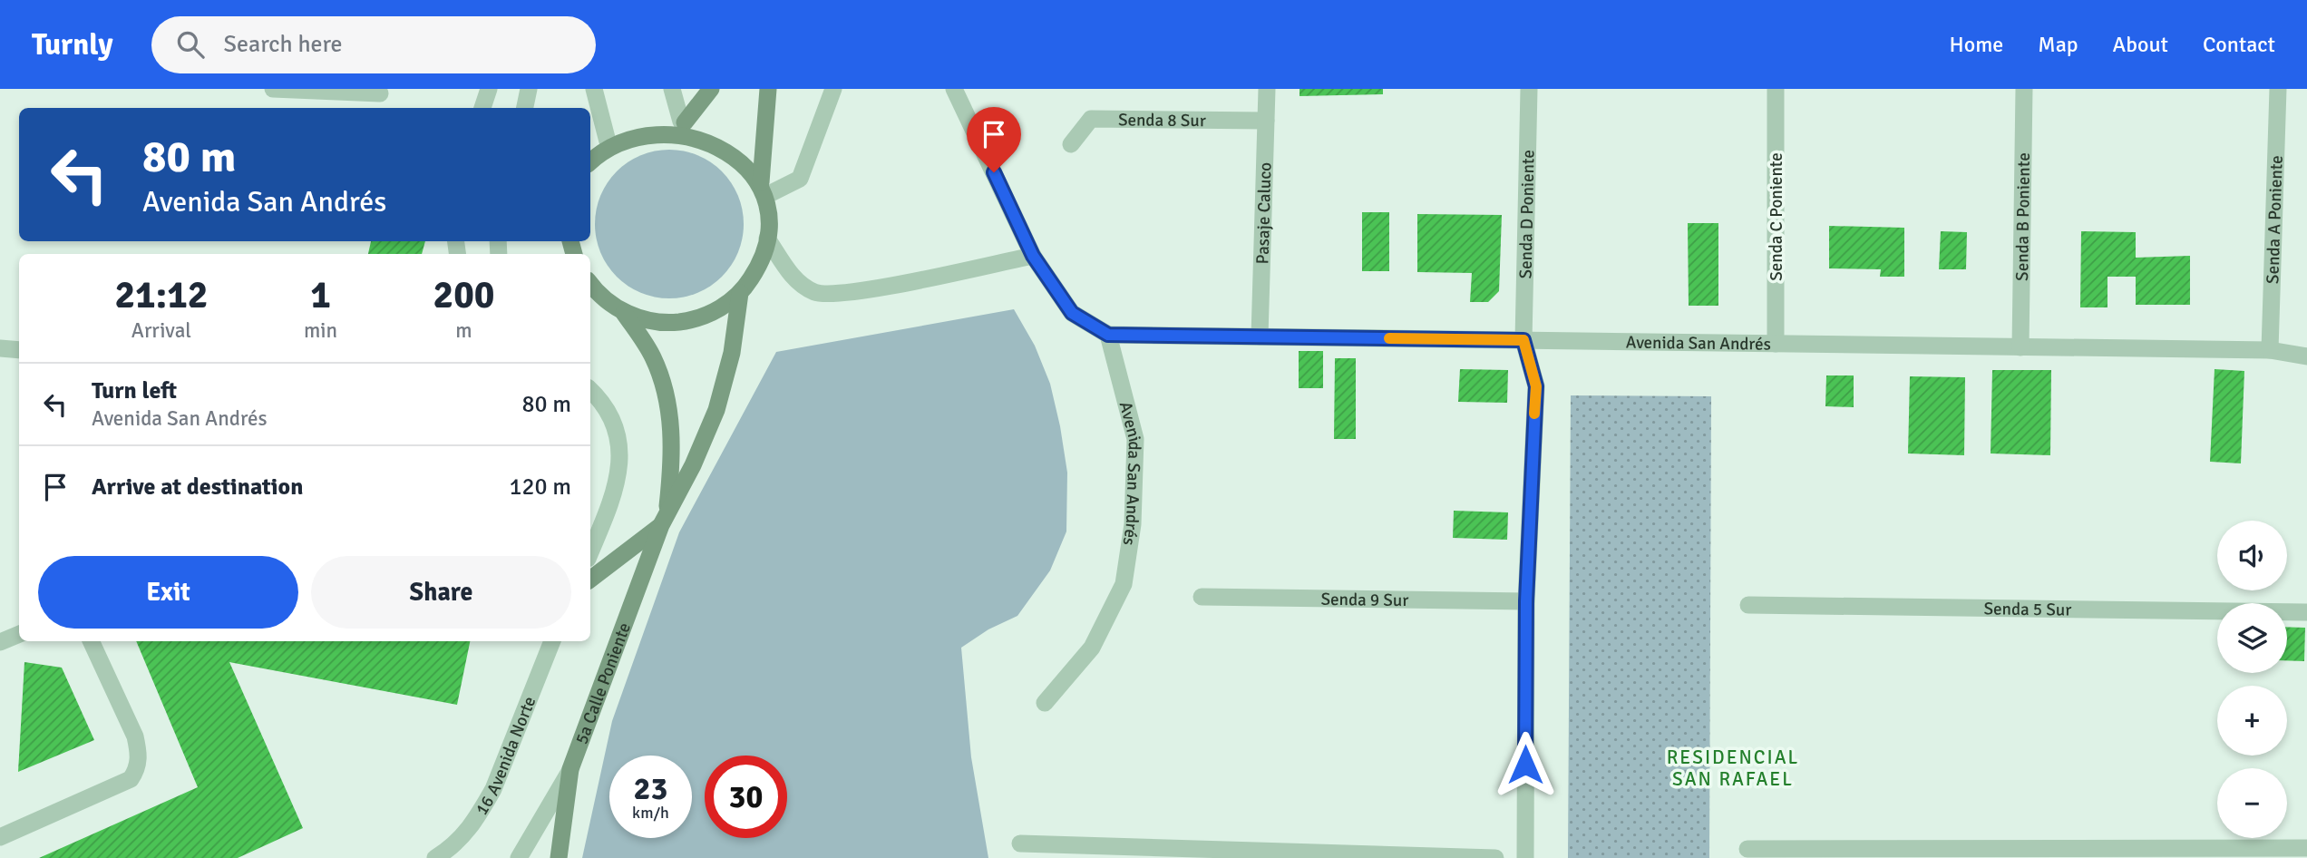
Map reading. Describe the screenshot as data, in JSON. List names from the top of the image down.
{
  "streets": {
    "main road": ["5a Calle Poniente"],
    "street": [
      "Senda 8 Sur",
      "Pasaje Caluco",
      "Senda D Poniente",
      "Senda C Poniente",
      "Senda B Poniente",
      "Senda A Poniente",
      "Avenida San Andrés",
      "Senda 9 Sur",
      "Senda 5 Sur",
      "16 Avenida Norte"
    ]
  },
  "crossings": [
    ["Senda 8 Sur", "Pasaje Caluco"],
    ["Pasaje Caluco", "Avenida San Andrés"],
    ["Senda D Poniente", "Avenida San Andrés"],
    ["Senda D Poniente", "Senda 9 Sur"],
    ["Senda C Poniente", "Avenida San Andrés"],
    ["Senda B Poniente", "Avenida San Andrés"],
    ["Senda A Poniente", "Avenida San Andrés"]
  ],
  "districts": ["RESIDENCIAL SAN RAFAEL"],
  "page": {
    "header": "Turnly",
    "search": "Search here",
    "nav": [
      "Home",
      "Map",
      "About",
      "Contact"
    ],
    "turn": ["80 m", "Avenida San Andrés"],
    "eta": [
      "21:12",
      "Arrival",
      "1",
      "min",
      "200",
      "m"
    ],
    "list": [
      {
        "name": "Turn left",
        "note": "Avenida San Andrés",
        "value": "80 m"
      },
      {
        "name": "Arrive at destination",
        "value": "120 m"
      }
    ],
    "map_buttons": ["+", "−"],
    "buttons": ["Exit", "Share"],
    "speed": "23 km/h",
    "limit": "30"
  }
}
